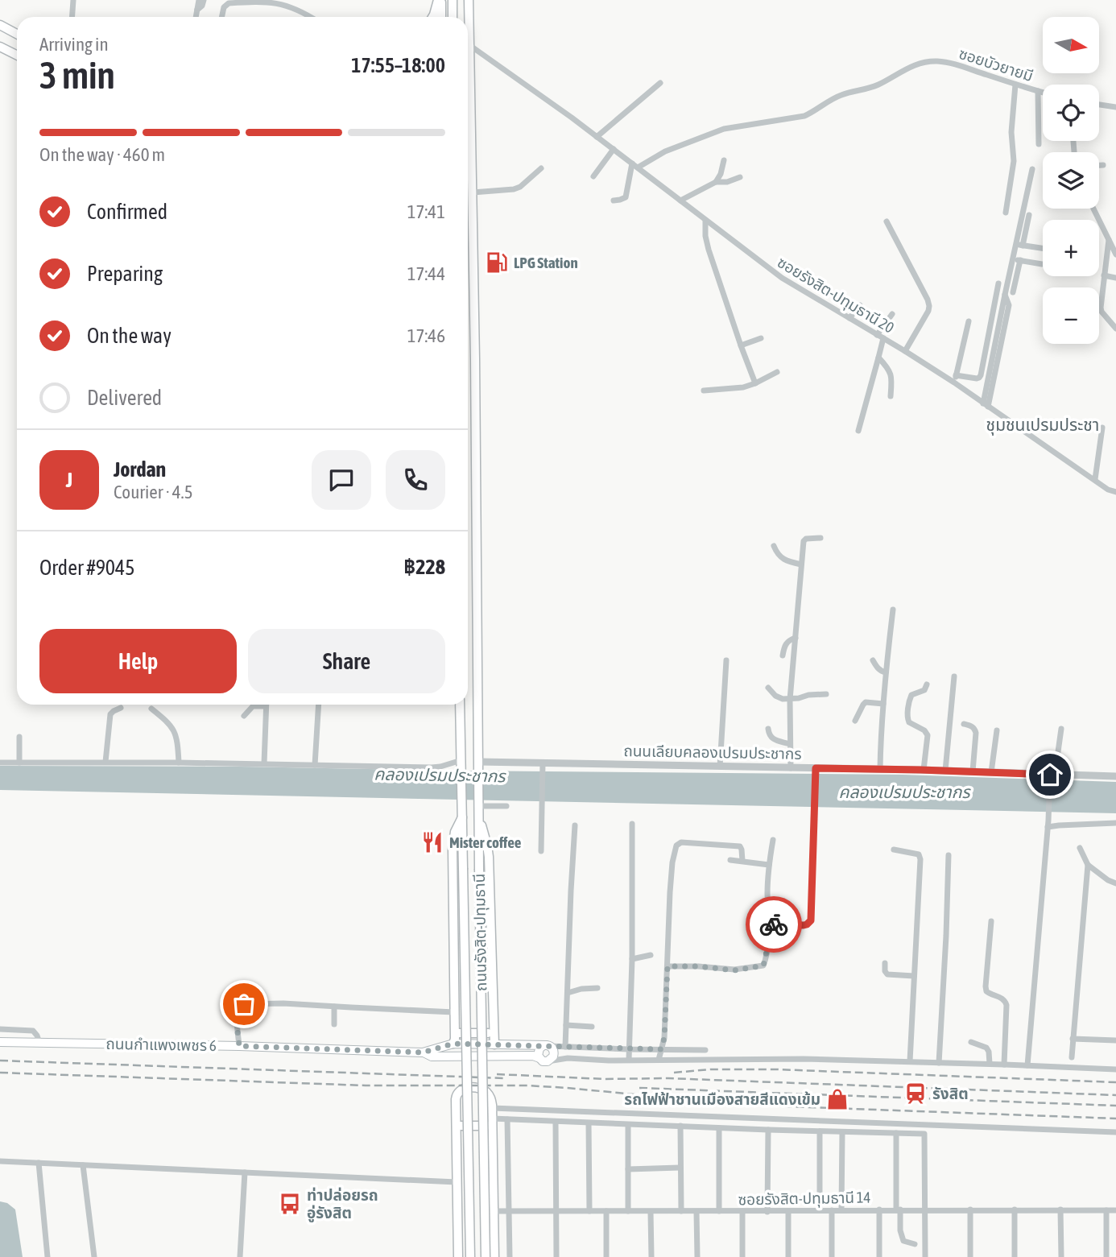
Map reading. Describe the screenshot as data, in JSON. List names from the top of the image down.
{
  "streets": {
    "main road": ["ถนนรังสิต-ปทุมธานี", "ถนนกำแพงเพชร 6"],
    "street": [
      "ซอยบัวยายมี",
      "ซอยรังสิต-ปทุมธานี 20",
      "ถนนเลียบคลองเปรมประชากร",
      "ซอยรังสิต-ปทุมธานี 14"
    ]
  },
  "crossings": [
    ["ซอยบัวยายมี", "ซอยรังสิต-ปทุมธานี 20"],
    ["ซอยรังสิต-ปทุมธานี 20", "ถนนรังสิต-ปทุมธานี"],
    ["ถนนเลียบคลองเปรมประชากร", "ถนนรังสิต-ปทุมธานี"]
  ],
  "districts": ["ชุมชนเปรมประชา"],
  "water": ["คลองเปรมประชากร"],
  "places": {
    "fuel station": ["LPG Station"],
    "restaurant": ["Mister coffee"],
    "station": ["รังสิต"],
    "shop": ["รถไฟฟ้าชานเมืองสายสีแดงเข้ม"],
    "bus stop": ["ท่าปล่อยรถ อู่รังสิต"]
  },
  "north": "right",
  "page": {
    "map_buttons": ["+", "−"],
    "heading": ["3 min", "Arriving in", "17:55–18:00"],
    "panel": [
      "Jordan",
      "Courier · 4.5",
      "Order #9045",
      "฿228"
    ],
    "bar": "On the way · 460 m",
    "list": [
      ["Confirmed", "17:41"],
      ["Preparing", "17:44"],
      ["On the way", "17:46"],
      "Delivered"
    ],
    "round": "J",
    "buttons": ["Help", "Share"]
  }
}
